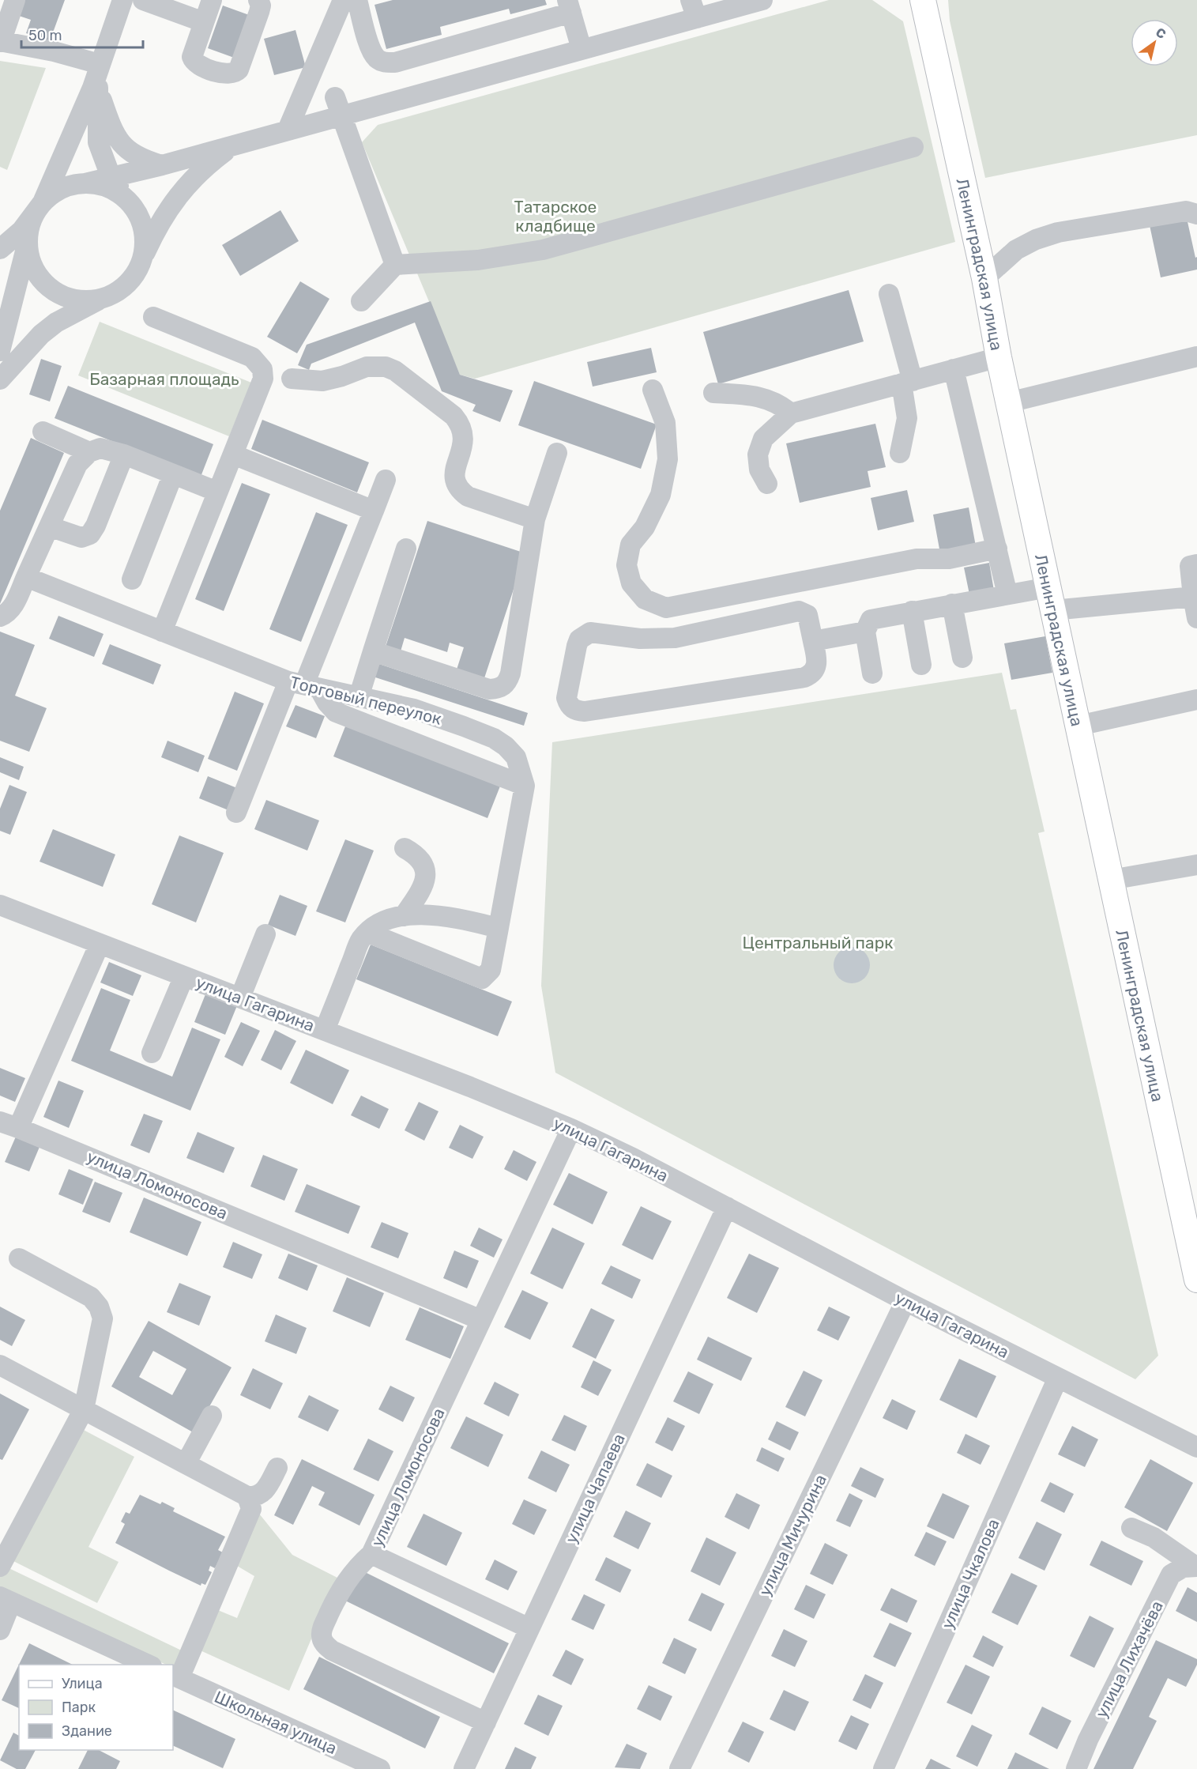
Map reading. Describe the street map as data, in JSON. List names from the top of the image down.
{
  "streets": {
    "main road": ["Ленинградская улица"],
    "street": [
      "Торговый переулок",
      "улица Гагарина",
      "улица Ломоносова",
      "улица Чапаева",
      "улица Мичурина",
      "улица Чкалова",
      "улица Лихачёва",
      "Школьная улица"
    ]
  },
  "crossings": [
    ["улица Гагарина", "улица Ломоносова"],
    ["улица Гагарина", "улица Чапаева"],
    ["улица Гагарина", "улица Мичурина"],
    ["улица Гагарина", "улица Чкалова"],
    ["улица Ломоносова", "улица Чапаева"]
  ],
  "parks": ["Татарское кладбище", "Базарная площадь", "Центральный парк"],
  "legend": ["Улица", "Парк", "Здание"],
  "scale_bar": "50 m",
  "north": "top right"
}
